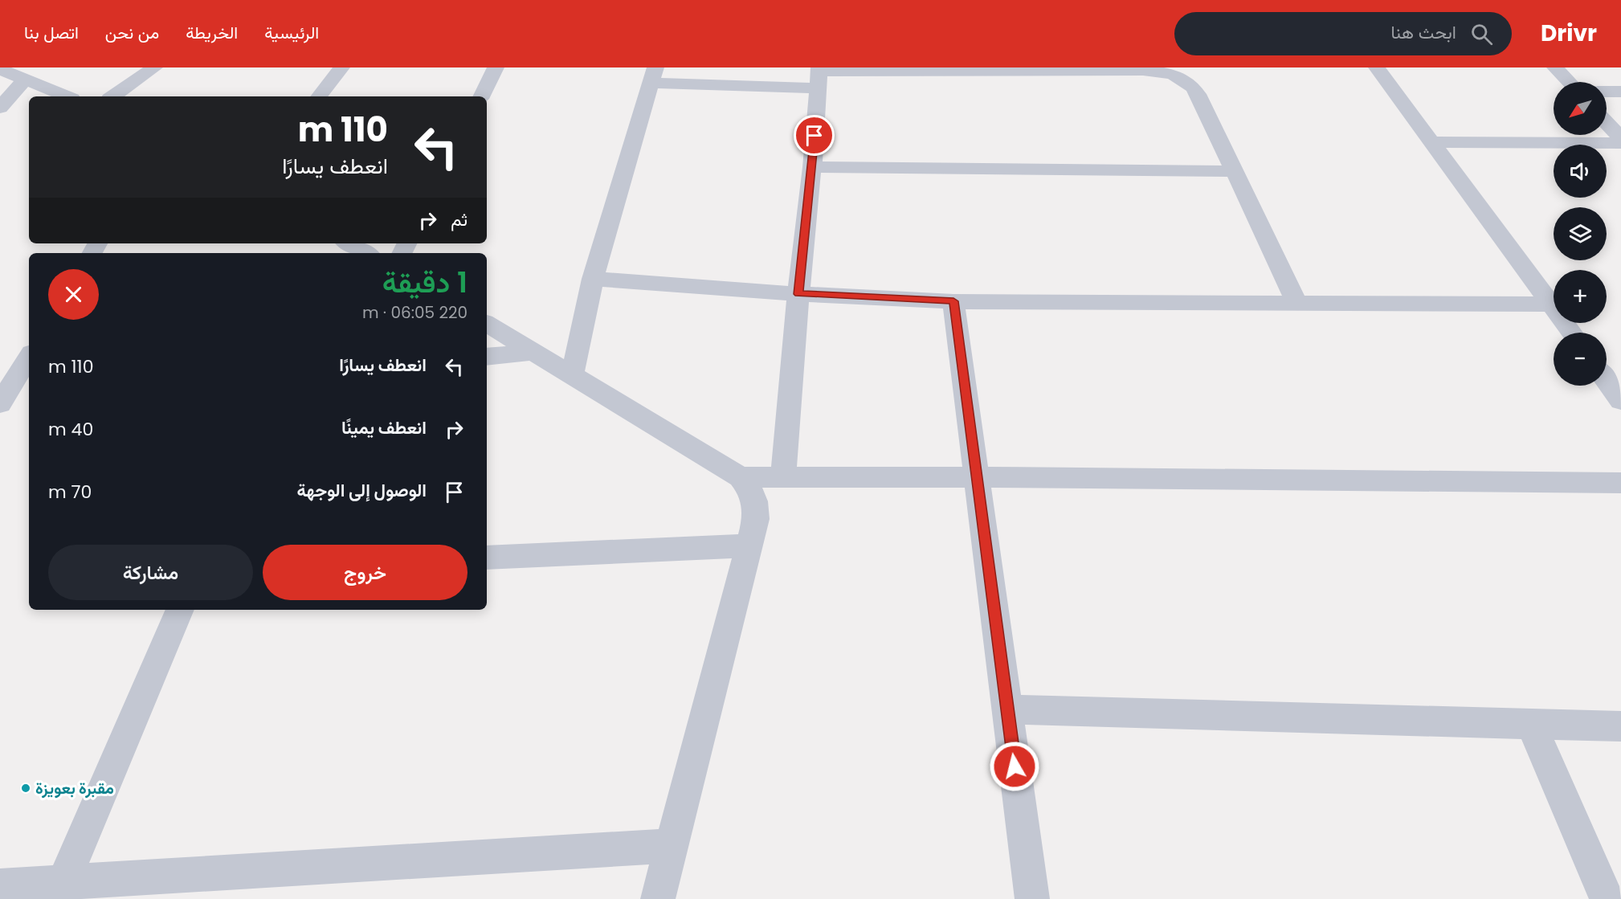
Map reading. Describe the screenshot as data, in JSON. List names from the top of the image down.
{
  "places": ["مقبرة بعويزة"],
  "north": "bottom left",
  "page": {
    "header": "Drivr",
    "search": "ابحث هنا",
    "nav": [
      "الرئيسية",
      "الخريطة",
      "من نحن",
      "اتصل بنا"
    ],
    "map_buttons": ["+", "−"],
    "turn": ["110 m", "انعطف يسارًا"],
    "then": "ثم",
    "heading": ["1 دقيقة", "220 m · 06:05"],
    "list": [
      {
        "name": "انعطف يسارًا",
        "value": "110 m"
      },
      {
        "name": "انعطف يمينًا",
        "value": "40 m"
      },
      {
        "name": "الوصول إلى الوجهة",
        "value": "70 m"
      }
    ],
    "buttons": ["خروج", "مشاركة"]
  }
}
